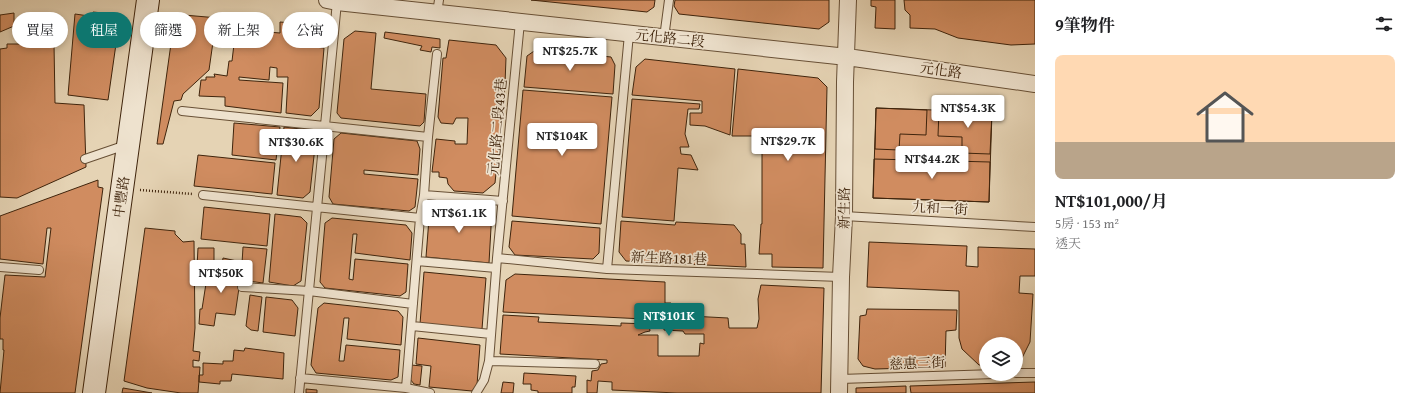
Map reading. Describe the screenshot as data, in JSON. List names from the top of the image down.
{
  "streets": {
    "main road": ["中豐路"],
    "street": ["元化路二段", "元化路", "新生路"],
    "lane": [
      "元化路二段43巷",
      "九和一街",
      "新生路181巷",
      "慈惠三街"
    ]
  },
  "crossings": [
    ["元化路二段", "元化路"],
    ["元化路二段", "元化路二段43巷"],
    ["元化路二段", "新生路"],
    ["元化路", "新生路"],
    ["元化路二段43巷", "新生路181巷"],
    ["新生路", "九和一街"],
    ["新生路", "新生路181巷"],
    ["新生路", "慈惠三街"]
  ],
  "page": {
    "heading": "9筆物件",
    "chip": [
      "買屋",
      "租屋",
      "篩選",
      "新上架",
      "公寓"
    ],
    "price": [
      "NT$25.7K",
      "NT$54.3K",
      "NT$104K",
      "NT$29.7K",
      "NT$30.6K",
      "NT$44.2K",
      "NT$61.1K",
      "NT$50K",
      "NT$101K"
    ],
    "list": [
      {
        "name": "NT$101,000/月",
        "note": "5房 · 153 m² · 透天"
      }
    ]
  }
}
